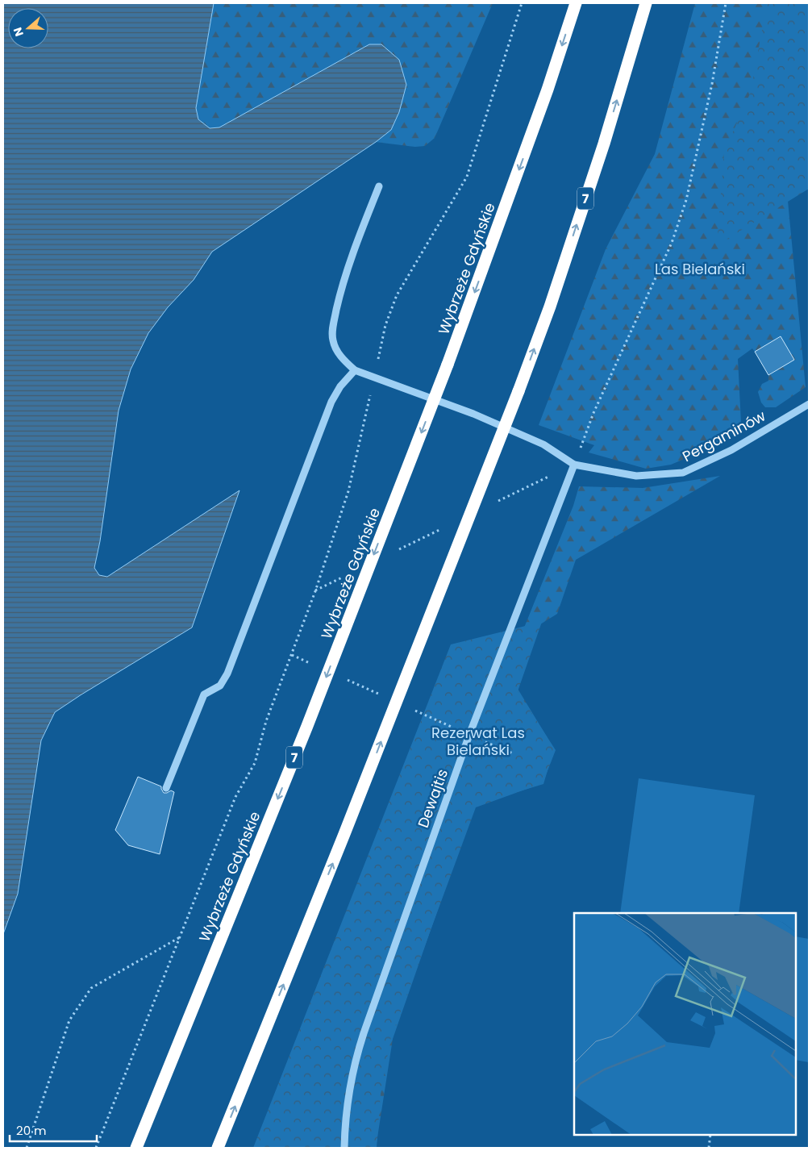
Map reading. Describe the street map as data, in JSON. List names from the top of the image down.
{
  "streets": {
    "highway": ["7", "Wybrzeże Gdyńskie"],
    "lane": ["Pergaminów", "Dewajtis"]
  },
  "crossings": [
    ["Pergaminów", "Dewajtis"]
  ],
  "parks": ["Las Bielański", "Rezerwat Las Bielański"],
  "scale_bar": "20 m",
  "north": "left"
}
